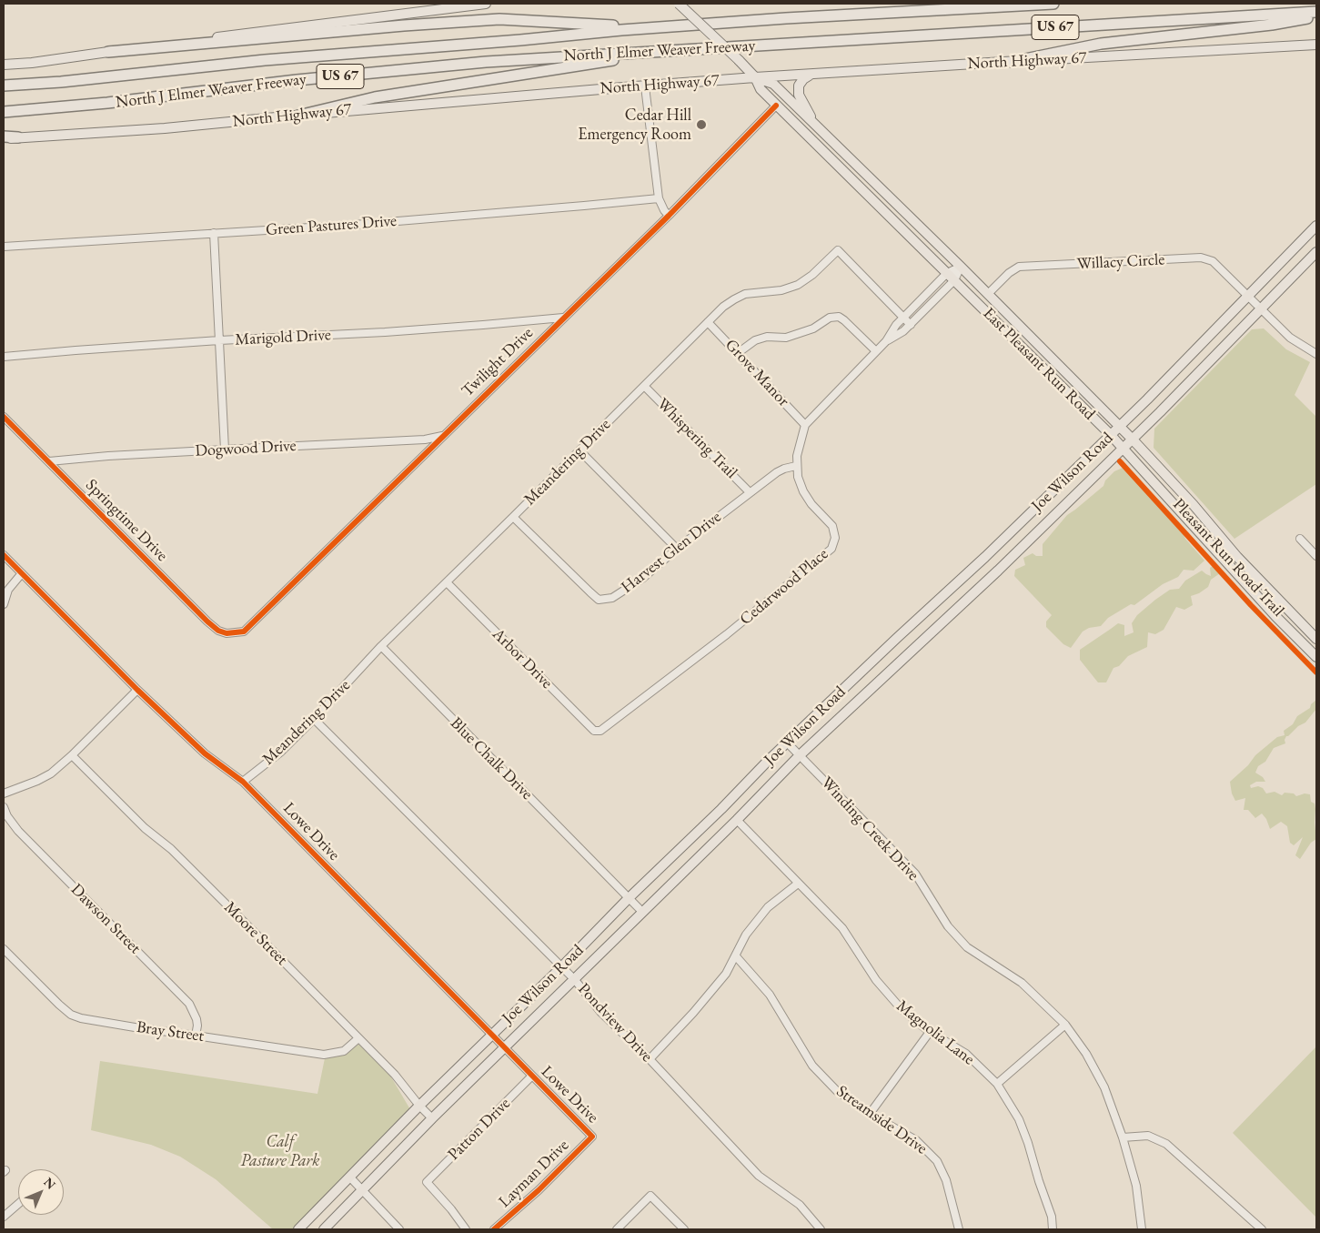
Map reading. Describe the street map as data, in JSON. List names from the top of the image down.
{
  "streets": {
    "highway": ["US 67", "North J Elmer Weaver Freeway"],
    "main road": ["North Highway 67", "East Pleasant Run Road", "Joe Wilson Road"],
    "street": [
      "Green Pastures Drive",
      "Willacy Circle",
      "Marigold Drive",
      "Twilight Drive",
      "Grove Manor",
      "Whispering Trail",
      "Dogwood Drive",
      "Meandering Drive",
      "Springtime Drive",
      "Harvest Glen Drive",
      "Cedarwood Place",
      "Arbor Drive",
      "Blue Chalk Drive",
      "Winding Creek Drive",
      "Lowe Drive",
      "Dawson Street",
      "Moore Street",
      "Pondview Drive",
      "Bray Street",
      "Magnolia Lane",
      "Streamside Drive",
      "Patton Drive",
      "Layman Drive"
    ],
    "cycle path": ["Pleasant Run Road Trail"]
  },
  "crossings": [
    ["North Highway 67", "East Pleasant Run Road"],
    ["Willacy Circle", "East Pleasant Run Road"],
    ["Willacy Circle", "Joe Wilson Road"],
    ["Marigold Drive", "Twilight Drive"],
    ["Twilight Drive", "East Pleasant Run Road"],
    ["Twilight Drive", "Dogwood Drive"],
    ["Twilight Drive", "Springtime Drive"],
    ["East Pleasant Run Road", "Joe Wilson Road"],
    ["East Pleasant Run Road", "Cedarwood Place"],
    ["Grove Manor", "Meandering Drive"],
    ["Grove Manor", "Cedarwood Place"],
    ["Whispering Trail", "Meandering Drive"],
    ["Whispering Trail", "Harvest Glen Drive"],
    ["Dogwood Drive", "Springtime Drive"],
    ["Meandering Drive", "Harvest Glen Drive"],
    ["Meandering Drive", "Cedarwood Place"],
    ["Meandering Drive", "Arbor Drive"],
    ["Meandering Drive", "Blue Chalk Drive"],
    ["Meandering Drive", "Lowe Drive"],
    ["Meandering Drive", "Pondview Drive"],
    ["Joe Wilson Road", "Blue Chalk Drive"],
    ["Joe Wilson Road", "Winding Creek Drive"],
    ["Joe Wilson Road", "Lowe Drive"],
    ["Joe Wilson Road", "Moore Street"],
    ["Joe Wilson Road", "Pondview Drive"],
    ["Joe Wilson Road", "Magnolia Lane"],
    ["Harvest Glen Drive", "Cedarwood Place"],
    ["Cedarwood Place", "Arbor Drive"],
    ["Lowe Drive", "Patton Drive"],
    ["Lowe Drive", "Layman Drive"],
    ["Dawson Street", "Bray Street"],
    ["Moore Street", "Bray Street"]
  ],
  "parks": ["Calf Pasture Park"],
  "places": ["Cedar Hill Emergency Room"],
  "north": "top right"
}
